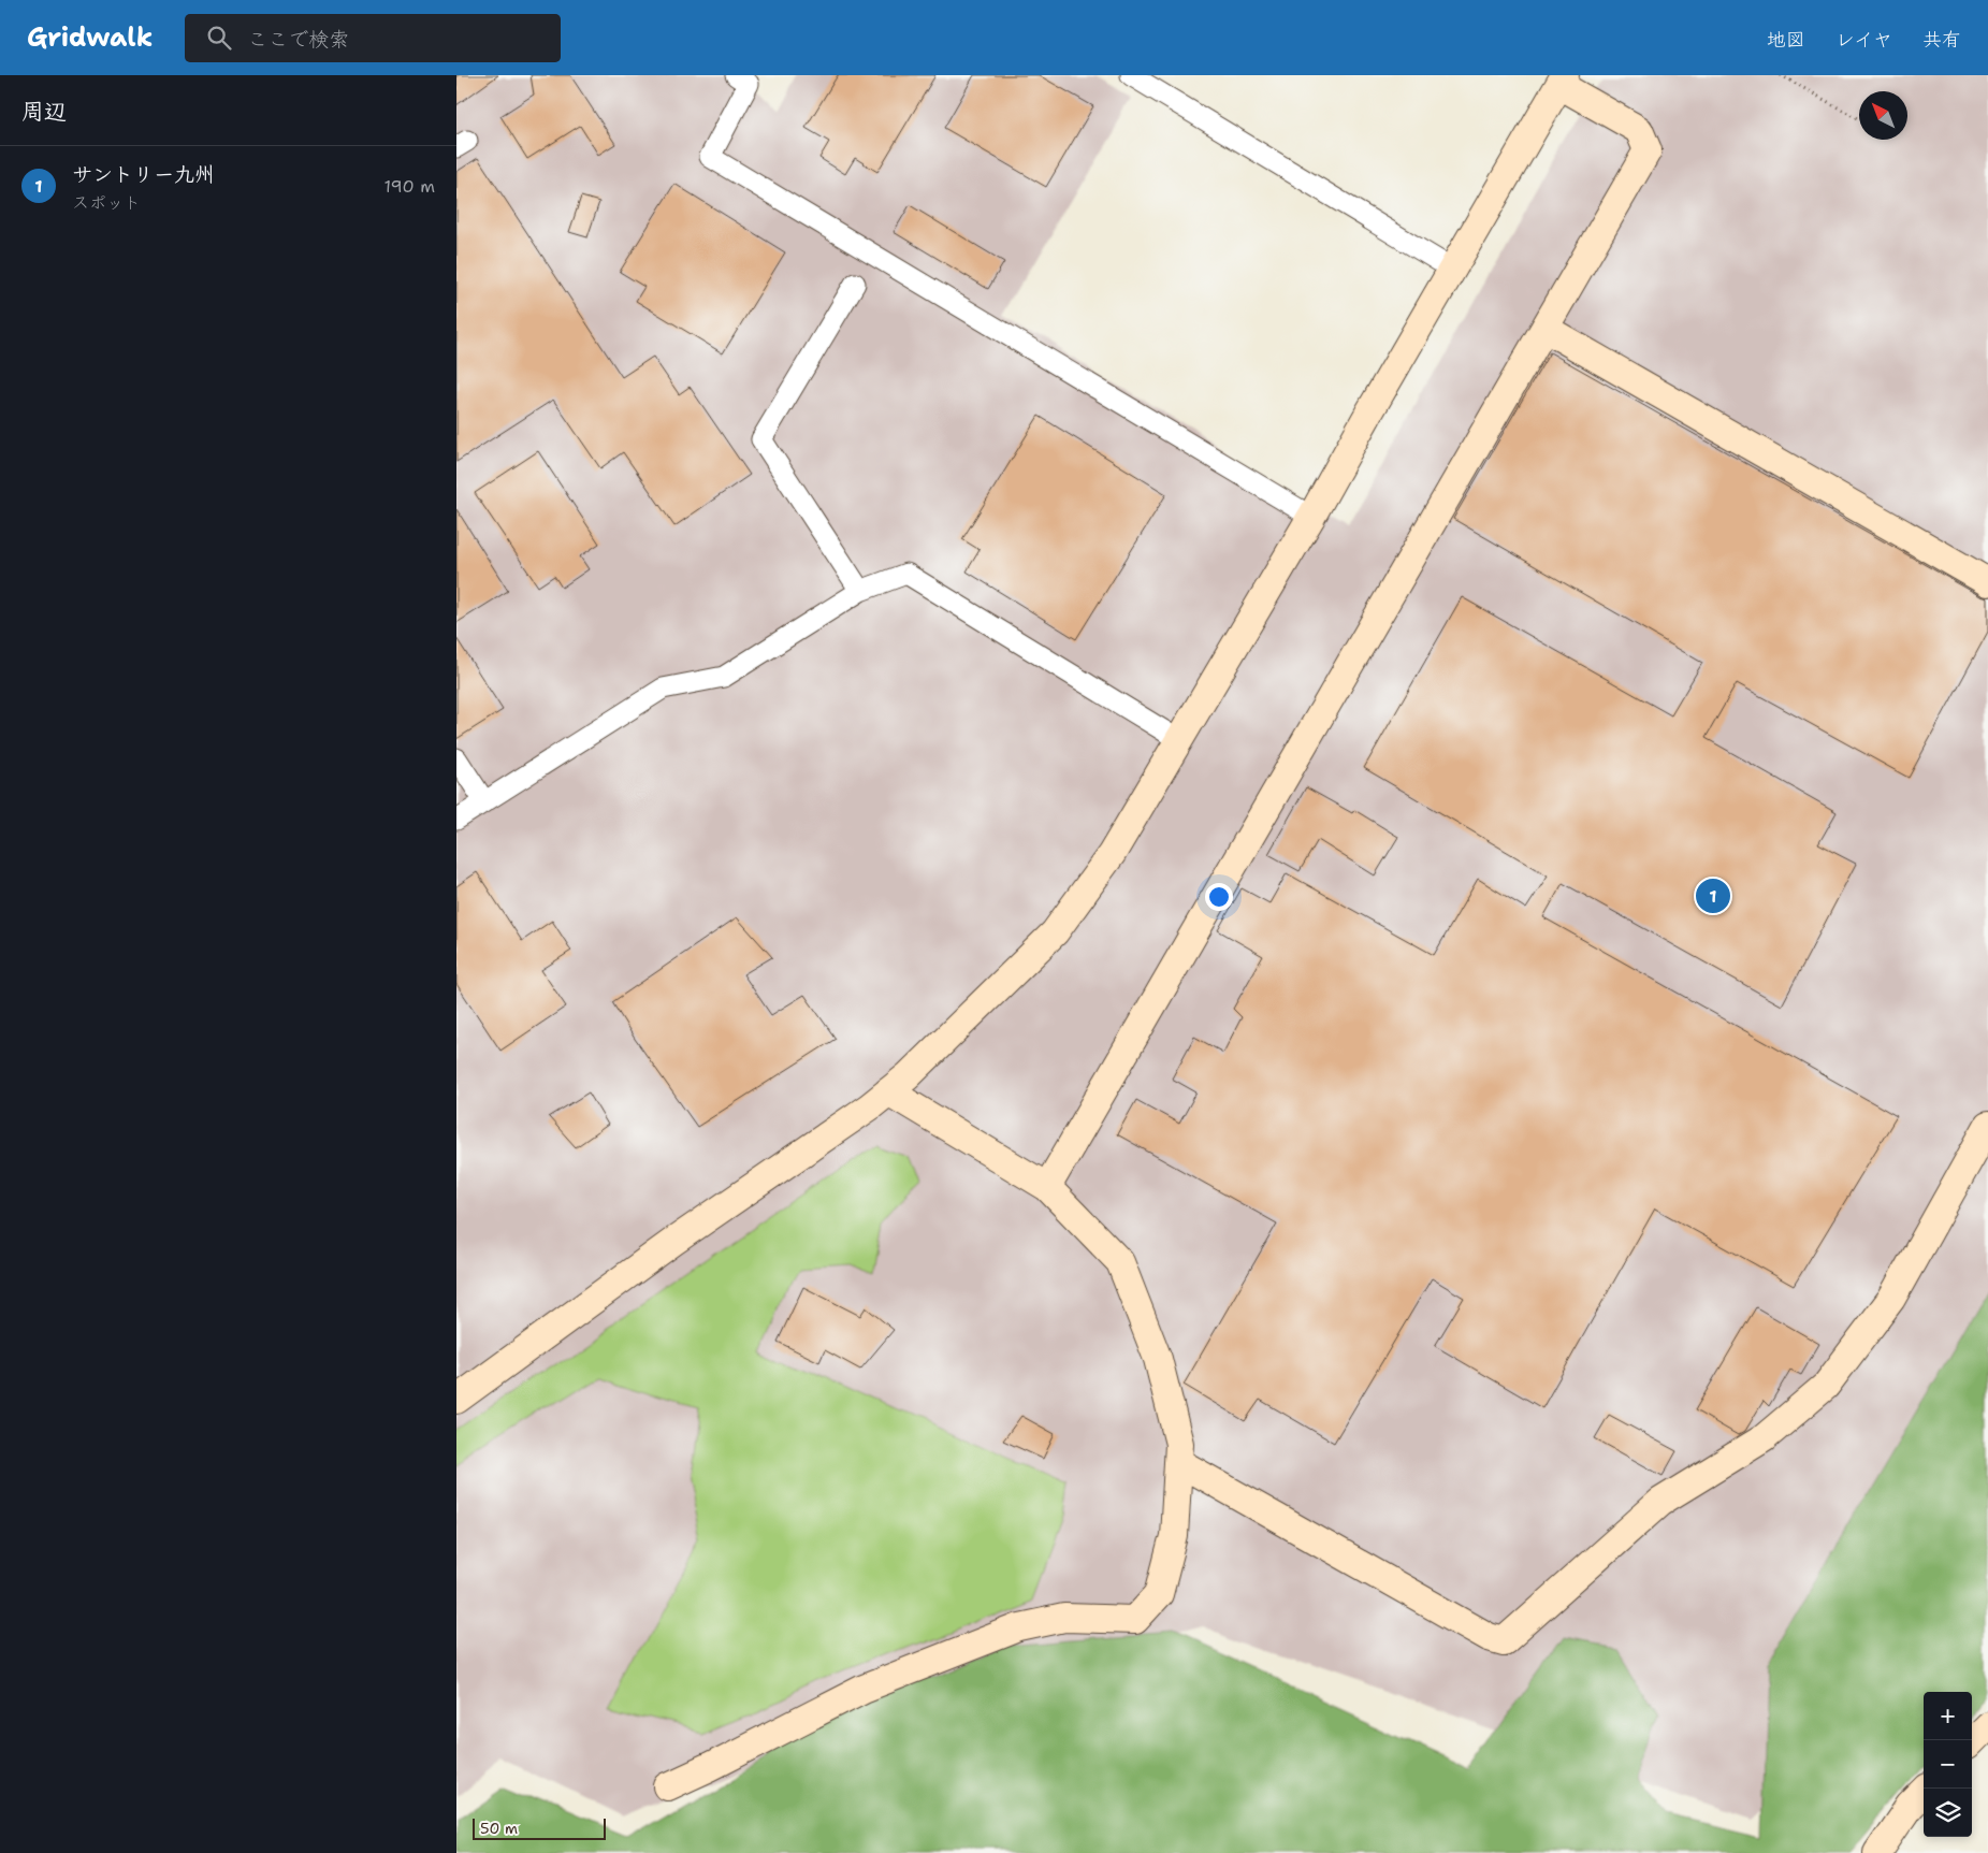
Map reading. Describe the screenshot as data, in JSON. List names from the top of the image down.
{
  "scale_bar": "50 m",
  "north": "top left",
  "page": {
    "header": "Gridwalk",
    "search": "ここで検索",
    "nav": ["地図", "レイヤ", "共有"],
    "heading": "周辺",
    "list": [
      {
        "mark": "1",
        "name": "サントリー九州",
        "note": "スポット",
        "value": "190 m"
      }
    ],
    "pins": "1",
    "map_buttons": ["+", "−"],
    "scale": "50 m"
  }
}
